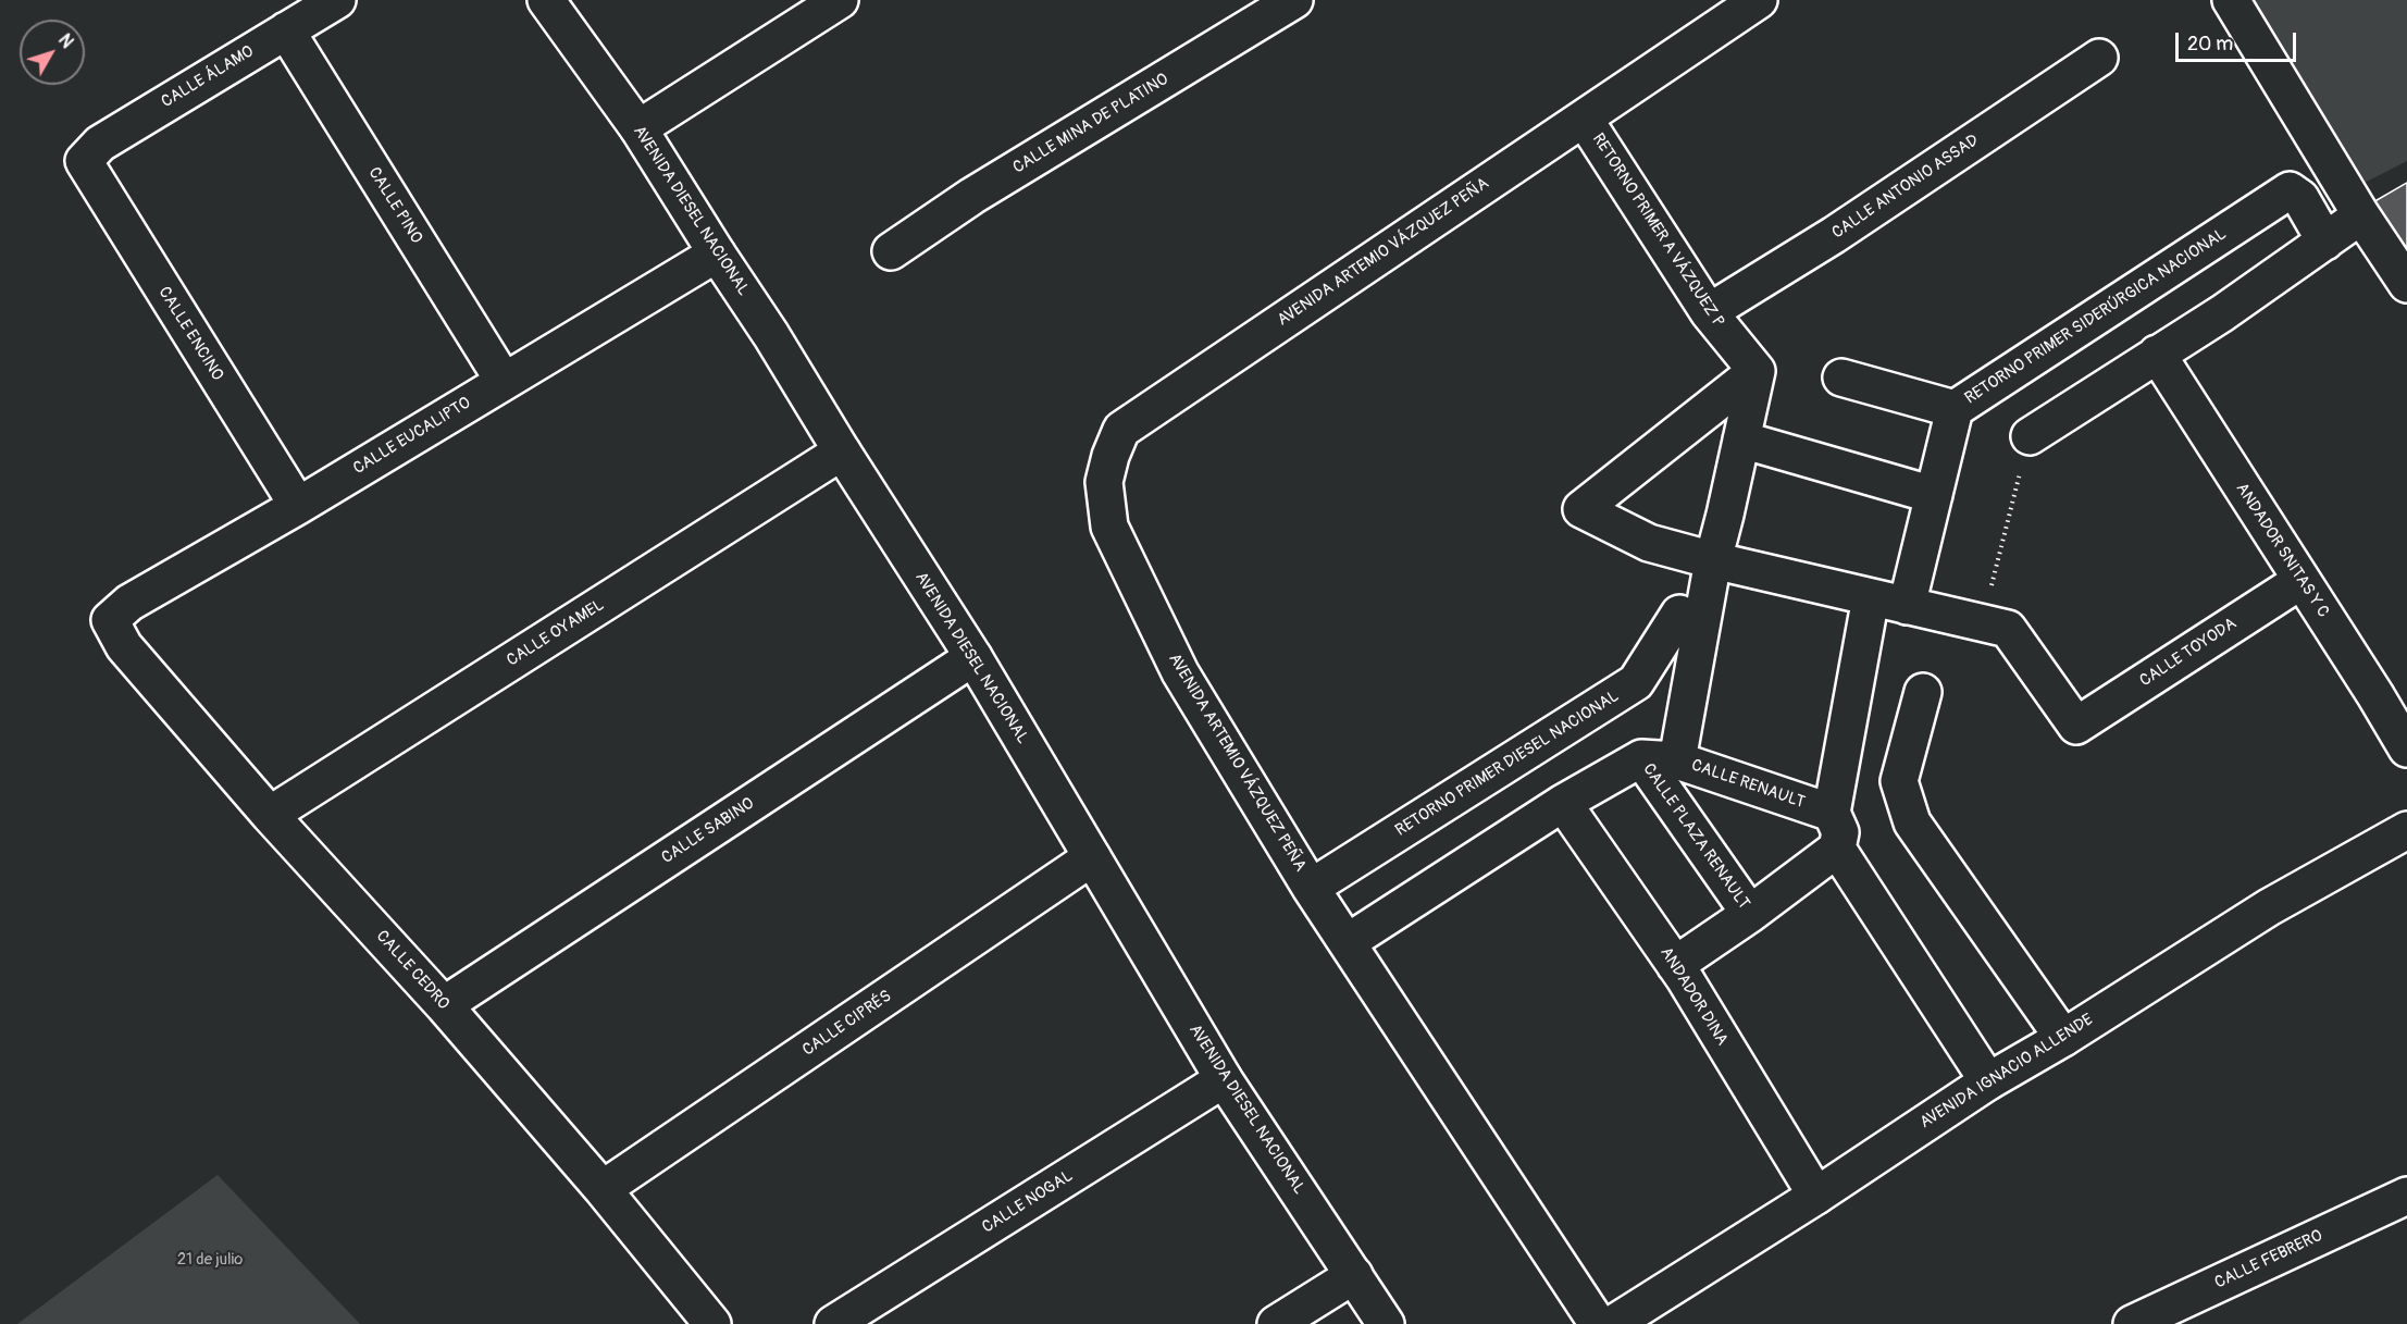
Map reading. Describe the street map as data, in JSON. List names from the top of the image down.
{
  "streets": {
    "street": [
      "CALLE ÁLAMO",
      "CALLE MINA DE PLATINO",
      "CALLE ANTONIO ASSAD",
      "CALLE PINO",
      "AVENIDA DIESEL NACIONAL",
      "RETORNO PRIMER A VÁZQUEZ P",
      "AVENIDA ARTEMIO VÁZQUEZ PEÑA",
      "RETORNO PRIMER SIDERÚRGICA NACIONAL",
      "CALLE ENCINO",
      "CALLE EUCALIPTO",
      "ANDADOR SNITAS Y C",
      "CALLE OYAMEL",
      "CALLE TOYODA",
      "RETORNO PRIMER DIESEL NACIONAL",
      "CALLE RENAULT",
      "CALLE SABINO",
      "CALLE PLAZA RENAULT",
      "CALLE CEDRO",
      "ANDADOR DINA",
      "CALLE CIPRÉS",
      "AVENIDA IGNACIO ALLENDE",
      "CALLE NOGAL",
      "CALLE FEBRERO"
    ]
  },
  "crossings": [
    ["CALLE ÁLAMO", "CALLE PINO"],
    ["CALLE ÁLAMO", "CALLE ENCINO"],
    ["CALLE ANTONIO ASSAD", "RETORNO PRIMER A VÁZQUEZ P"],
    ["CALLE PINO", "CALLE EUCALIPTO"],
    ["AVENIDA DIESEL NACIONAL", "CALLE EUCALIPTO"],
    ["AVENIDA DIESEL NACIONAL", "CALLE OYAMEL"],
    ["AVENIDA DIESEL NACIONAL", "CALLE SABINO"],
    ["AVENIDA DIESEL NACIONAL", "CALLE CIPRÉS"],
    ["AVENIDA DIESEL NACIONAL", "CALLE NOGAL"],
    ["RETORNO PRIMER A VÁZQUEZ P", "AVENIDA ARTEMIO VÁZQUEZ PEÑA"],
    ["AVENIDA ARTEMIO VÁZQUEZ PEÑA", "RETORNO PRIMER DIESEL NACIONAL"],
    ["CALLE ENCINO", "CALLE EUCALIPTO"],
    ["CALLE EUCALIPTO", "CALLE CEDRO"],
    ["ANDADOR SNITAS Y C", "CALLE TOYODA"],
    ["CALLE OYAMEL", "CALLE CEDRO"],
    ["CALLE RENAULT", "CALLE PLAZA RENAULT"],
    ["CALLE SABINO", "CALLE CEDRO"],
    ["CALLE CEDRO", "CALLE CIPRÉS"],
    ["ANDADOR DINA", "AVENIDA IGNACIO ALLENDE"]
  ],
  "parks": ["21 de julio"],
  "scale_bar": "20 m",
  "north": "top right"
}
